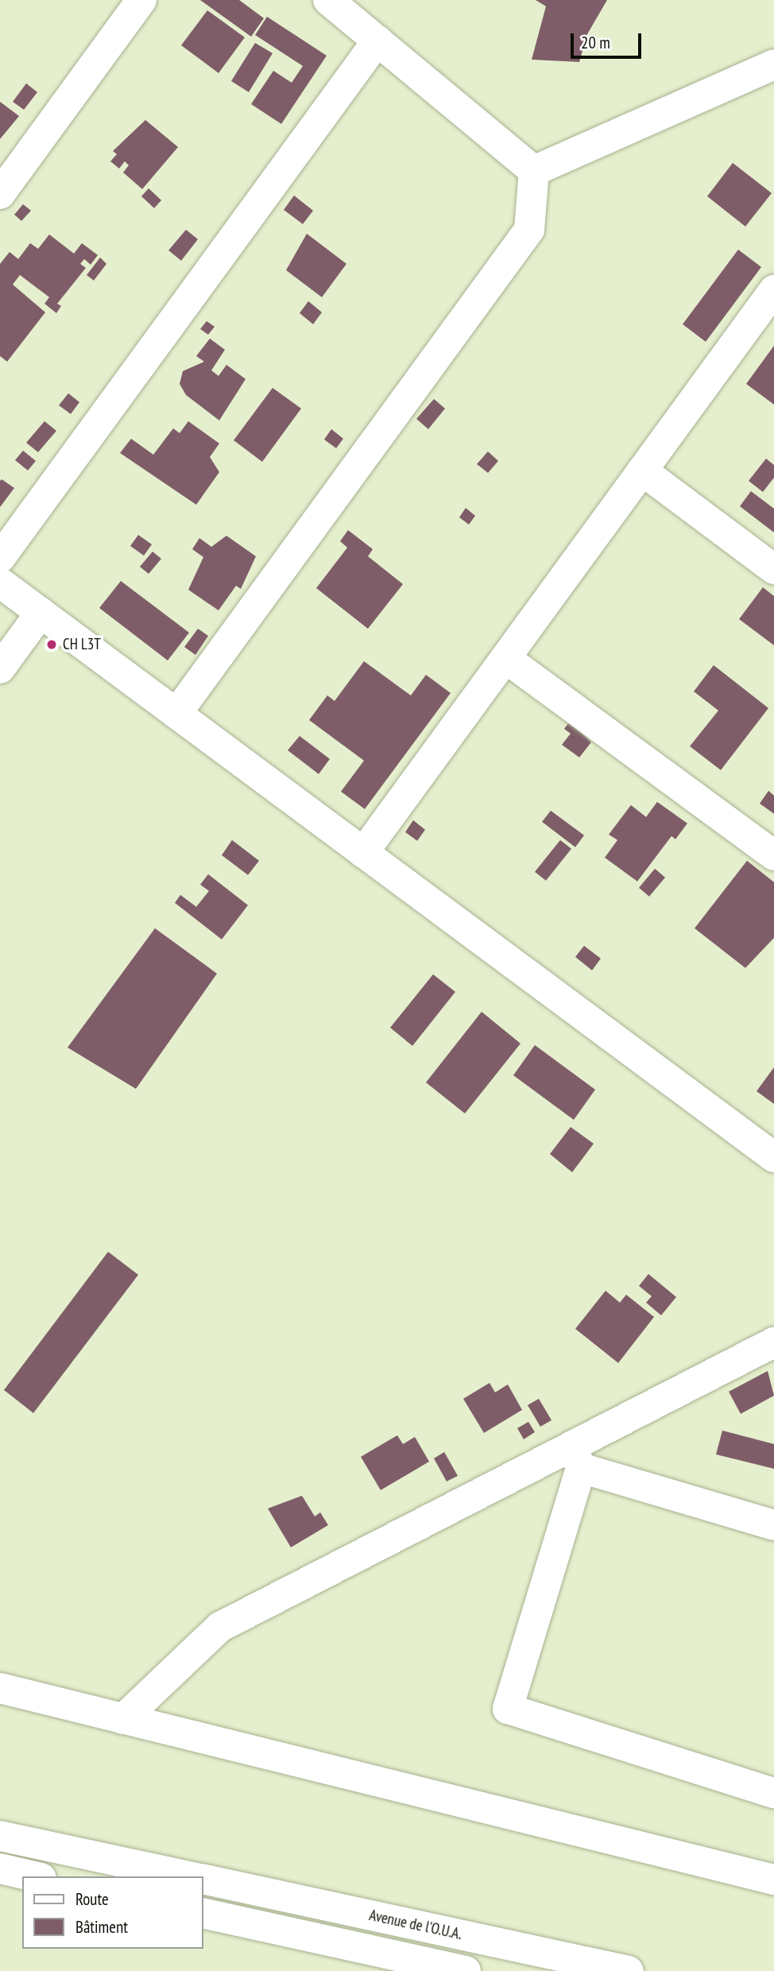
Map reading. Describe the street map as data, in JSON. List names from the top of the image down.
{
  "streets": {
    "main road": ["Avenue de l'O.U.A."]
  },
  "places": ["CH L3T"],
  "legend": ["Route", "Bâtiment"],
  "scale_bar": "20 m"
}
